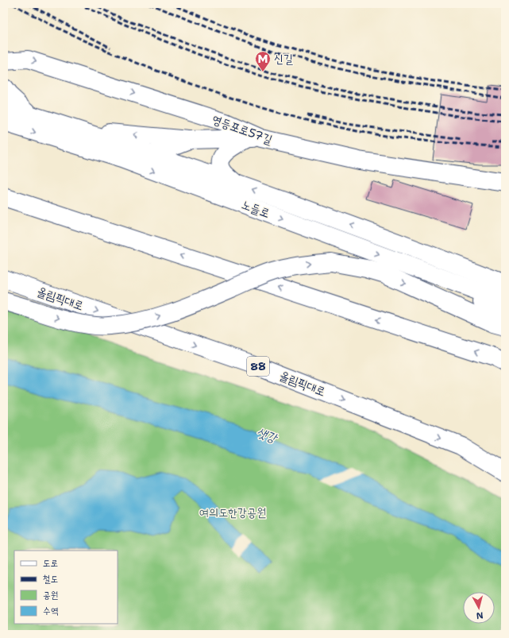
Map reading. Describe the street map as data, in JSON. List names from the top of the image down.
{
  "streets": {
    "main road": [
      "영등포로57길",
      "노들로",
      "올림픽대로",
      "88"
    ]
  },
  "water": ["샛강"],
  "parks": ["여의도한강공원"],
  "places": {
    "metro station": ["신길"]
  },
  "legend": [
    "도로",
    "철도",
    "공원",
    "수역"
  ],
  "north": "bottom"
}
